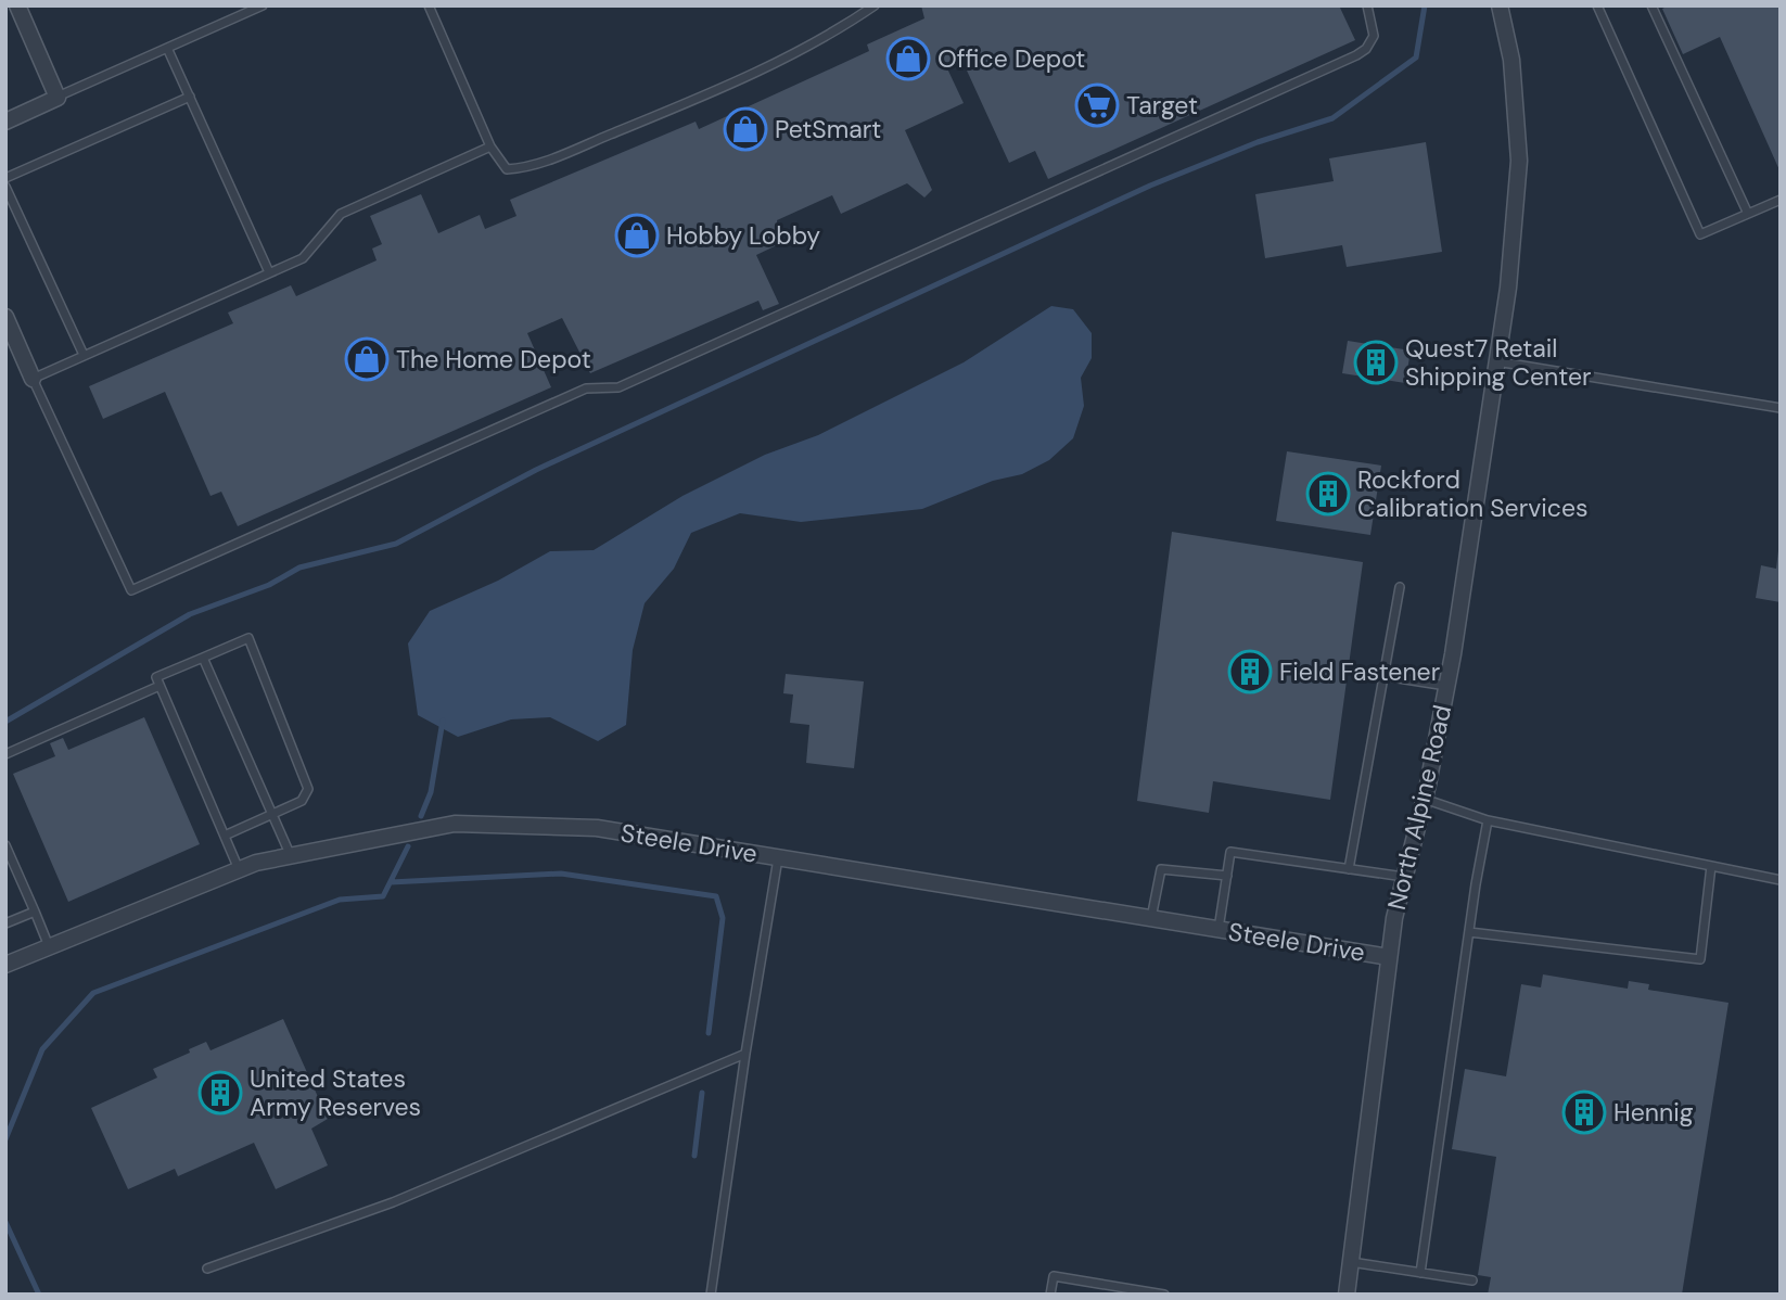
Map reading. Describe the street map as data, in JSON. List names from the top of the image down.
{
  "streets": {
    "street": ["North Alpine Road", "Steele Drive"]
  },
  "crossings": [
    ["North Alpine Road", "Steele Drive"]
  ],
  "places": {
    "shop": [
      "Office Depot",
      "PetSmart",
      "Hobby Lobby",
      "The Home Depot"
    ],
    "supermarket": ["Target"],
    "building": [
      "Quest7 Retail Shipping Center",
      "Rockford Calibration Services",
      "Field Fastener",
      "United States Army Reserves",
      "Hennig"
    ]
  }
}
